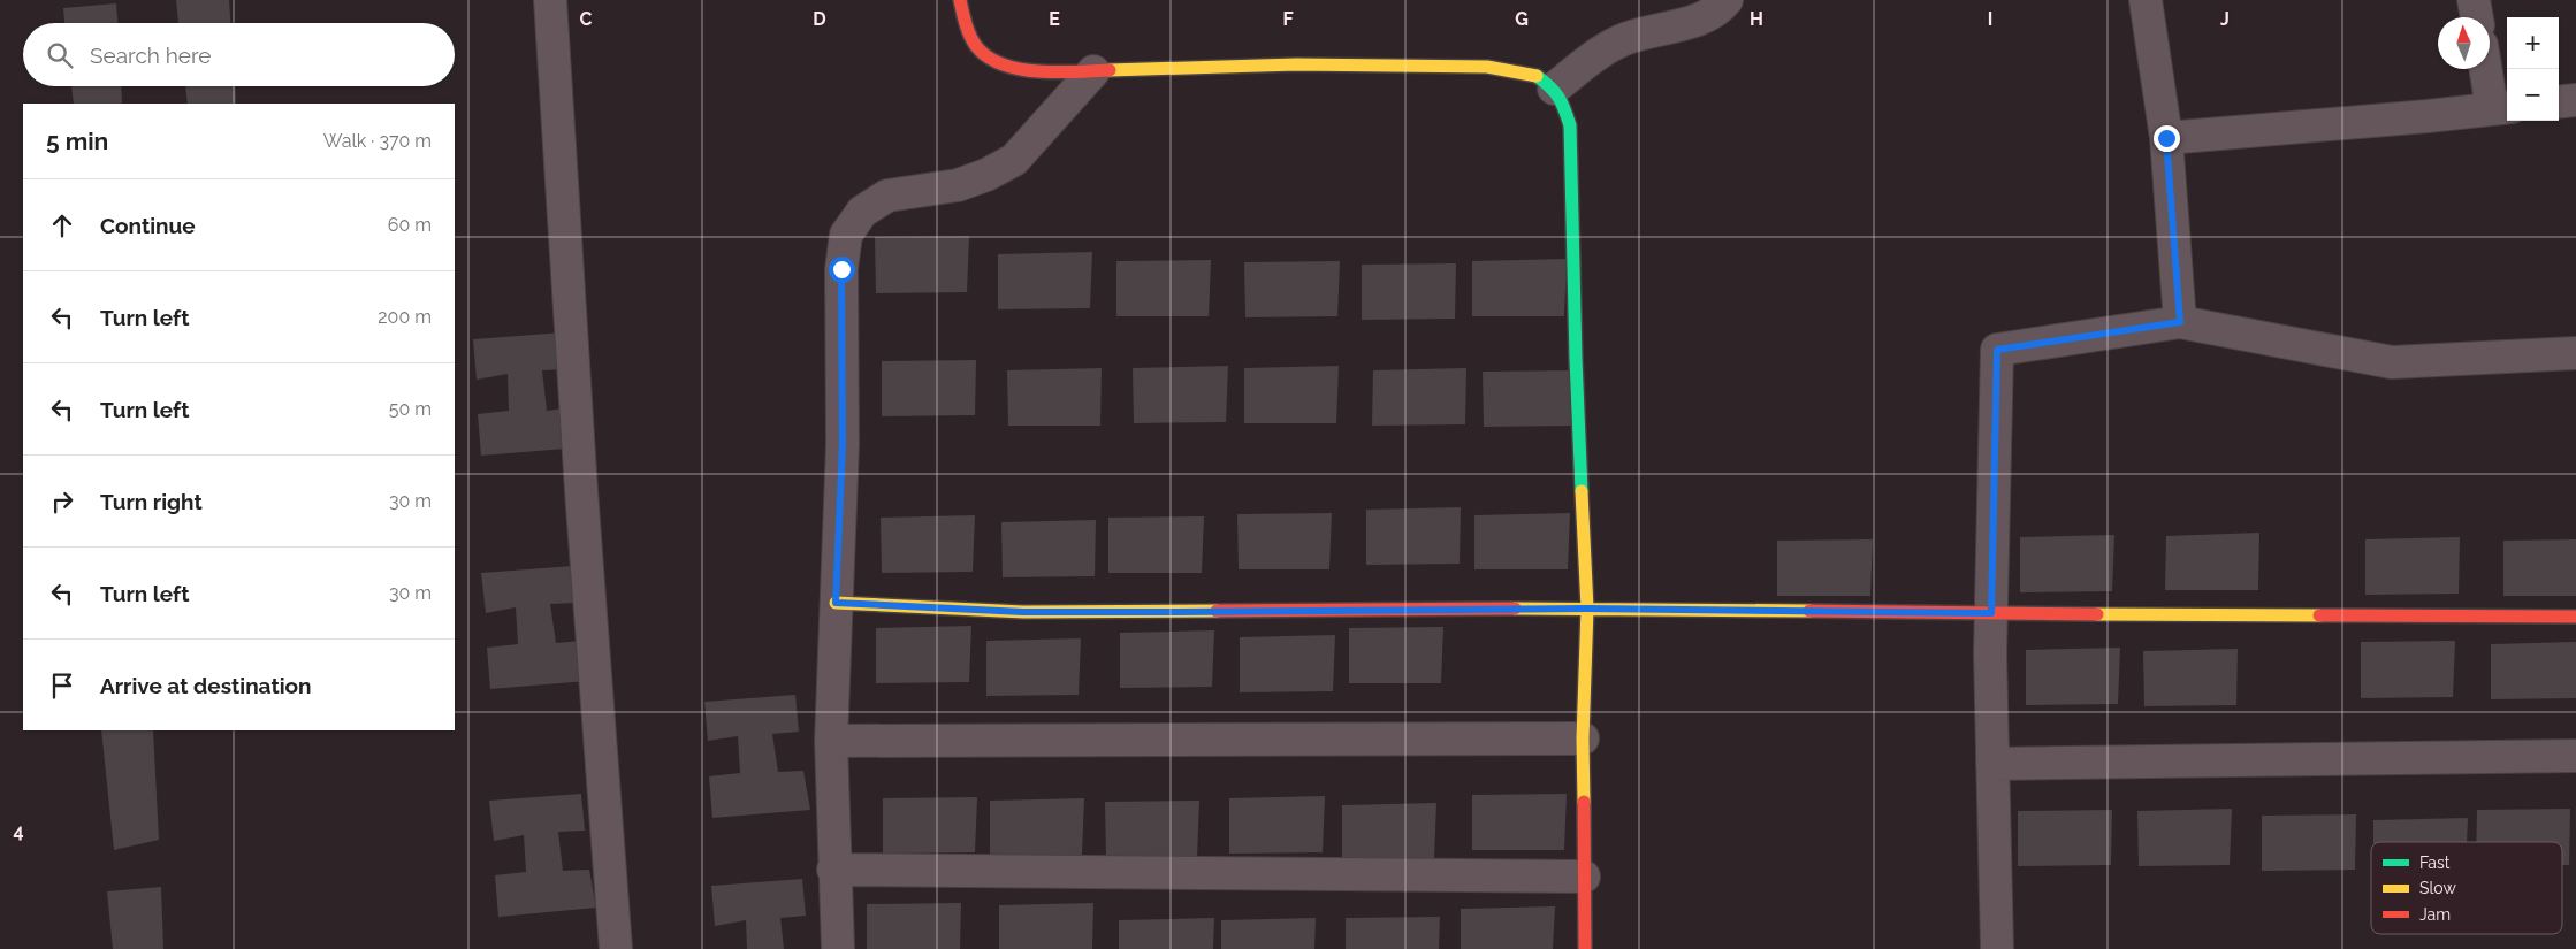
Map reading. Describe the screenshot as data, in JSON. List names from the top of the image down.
{
  "legend": ["Fast", "Slow", "Jam"],
  "north": "top",
  "page": {
    "map_buttons": ["+", "−"],
    "search": "Search here",
    "heading": ["5 min", "Walk · 370 m"],
    "list": [
      ["Continue", "60 m"],
      ["Turn left", "200 m"],
      ["Turn left", "50 m"],
      ["Turn right", "30 m"],
      ["Turn left", "30 m"],
      "Arrive at destination"
    ]
  },
  "grid": {
    "columns": [
      "C",
      "D",
      "E",
      "F",
      "G",
      "H",
      "I",
      "J"
    ],
    "rows": ["4"]
  }
}
